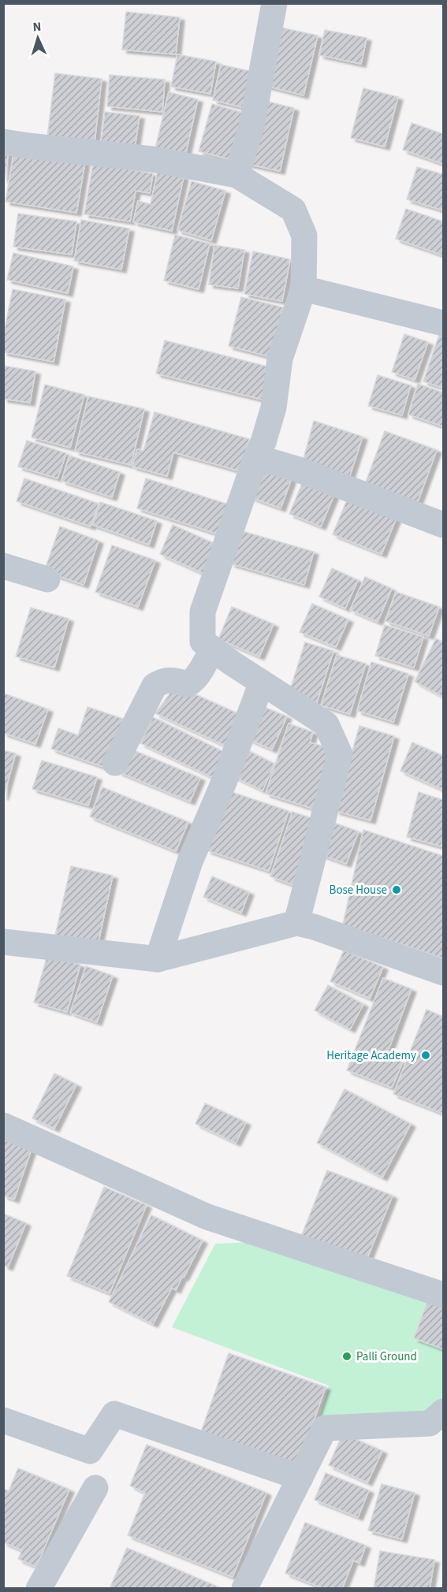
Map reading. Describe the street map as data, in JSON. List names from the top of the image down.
{
  "places": ["Bose House", "Heritage Academy", "Palli Ground"],
  "north": "top"
}
